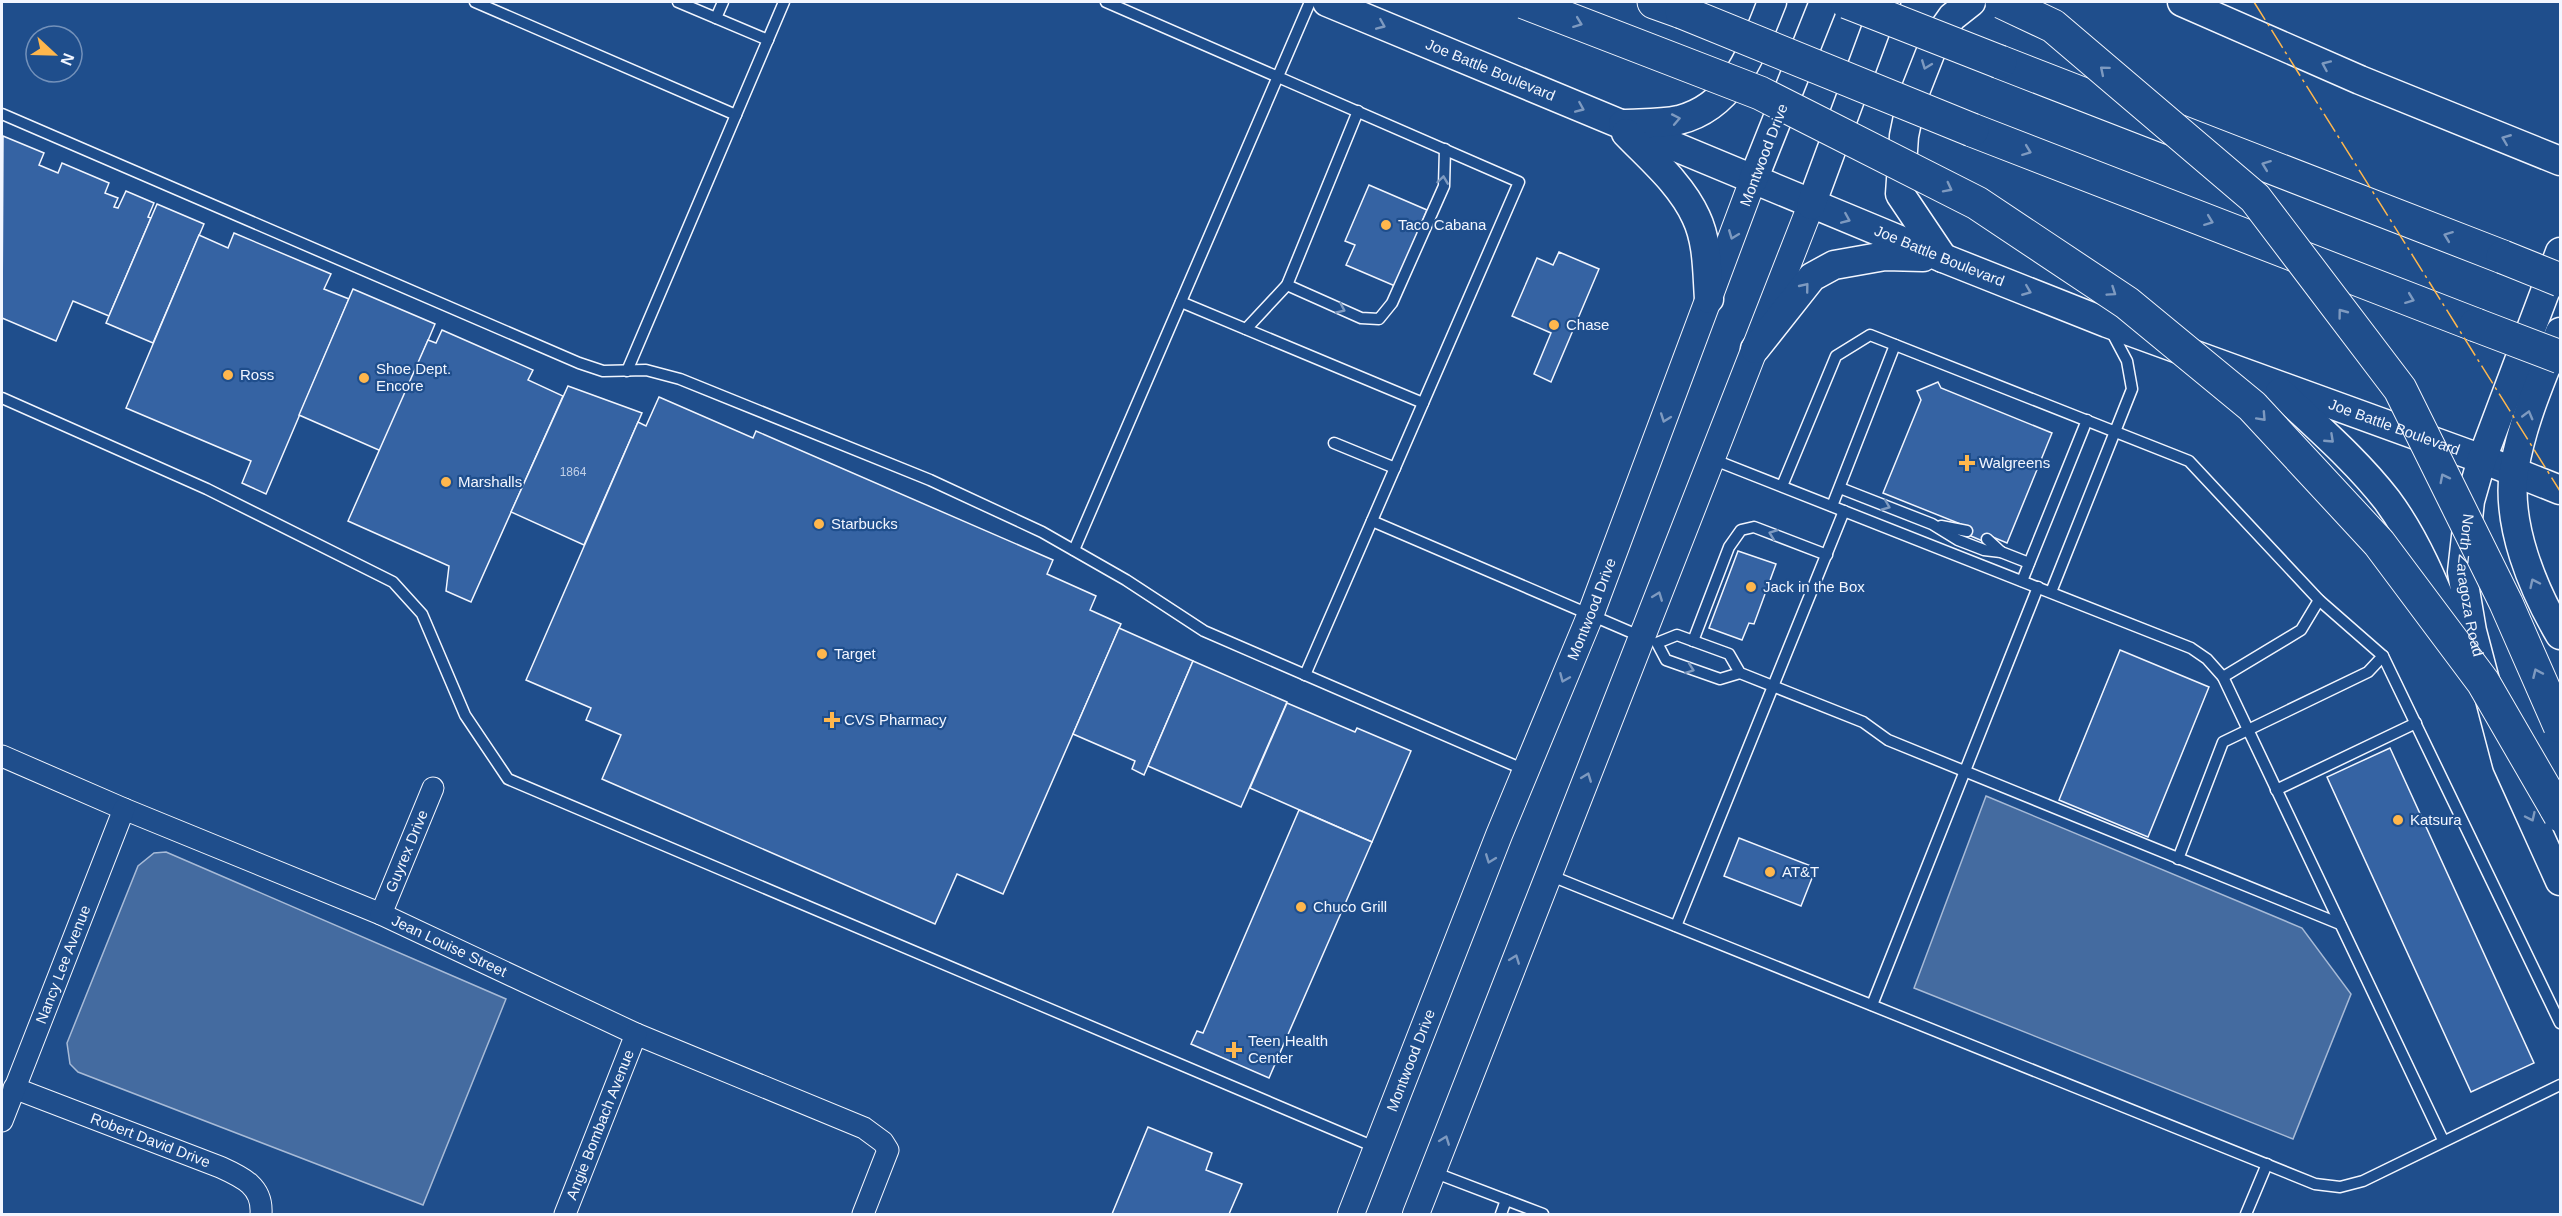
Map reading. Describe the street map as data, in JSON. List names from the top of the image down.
{
  "streets": {
    "main road": ["Joe Battle Boulevard", "Montwood Drive", "North Zaragoza Road"],
    "street": [
      "Guyrex Drive",
      "Jean Louise Street",
      "Nancy Lee Avenue",
      "Angie Bombach Avenue",
      "Robert David Drive"
    ]
  },
  "crossings": [
    ["Joe Battle Boulevard", "Montwood Drive"],
    ["Joe Battle Boulevard", "North Zaragoza Road"],
    ["Guyrex Drive", "Jean Louise Street"],
    ["Jean Louise Street", "Nancy Lee Avenue"],
    ["Jean Louise Street", "Angie Bombach Avenue"],
    ["Nancy Lee Avenue", "Robert David Drive"]
  ],
  "one_way": ["Joe Battle Boulevard", "Montwood Drive"],
  "places": {
    "other": [
      "Taco Cabana",
      "Chase",
      "Ross",
      "Shoe Dept. Encore",
      "Marshalls",
      "Starbucks",
      "Jack in the Box",
      "Target",
      "Katsura",
      "AT&T",
      "Chuco Grill"
    ],
    "health": ["Walgreens", "CVS Pharmacy", "Teen Health Center"]
  },
  "house_numbers": ["1864"],
  "north": "right"
}
